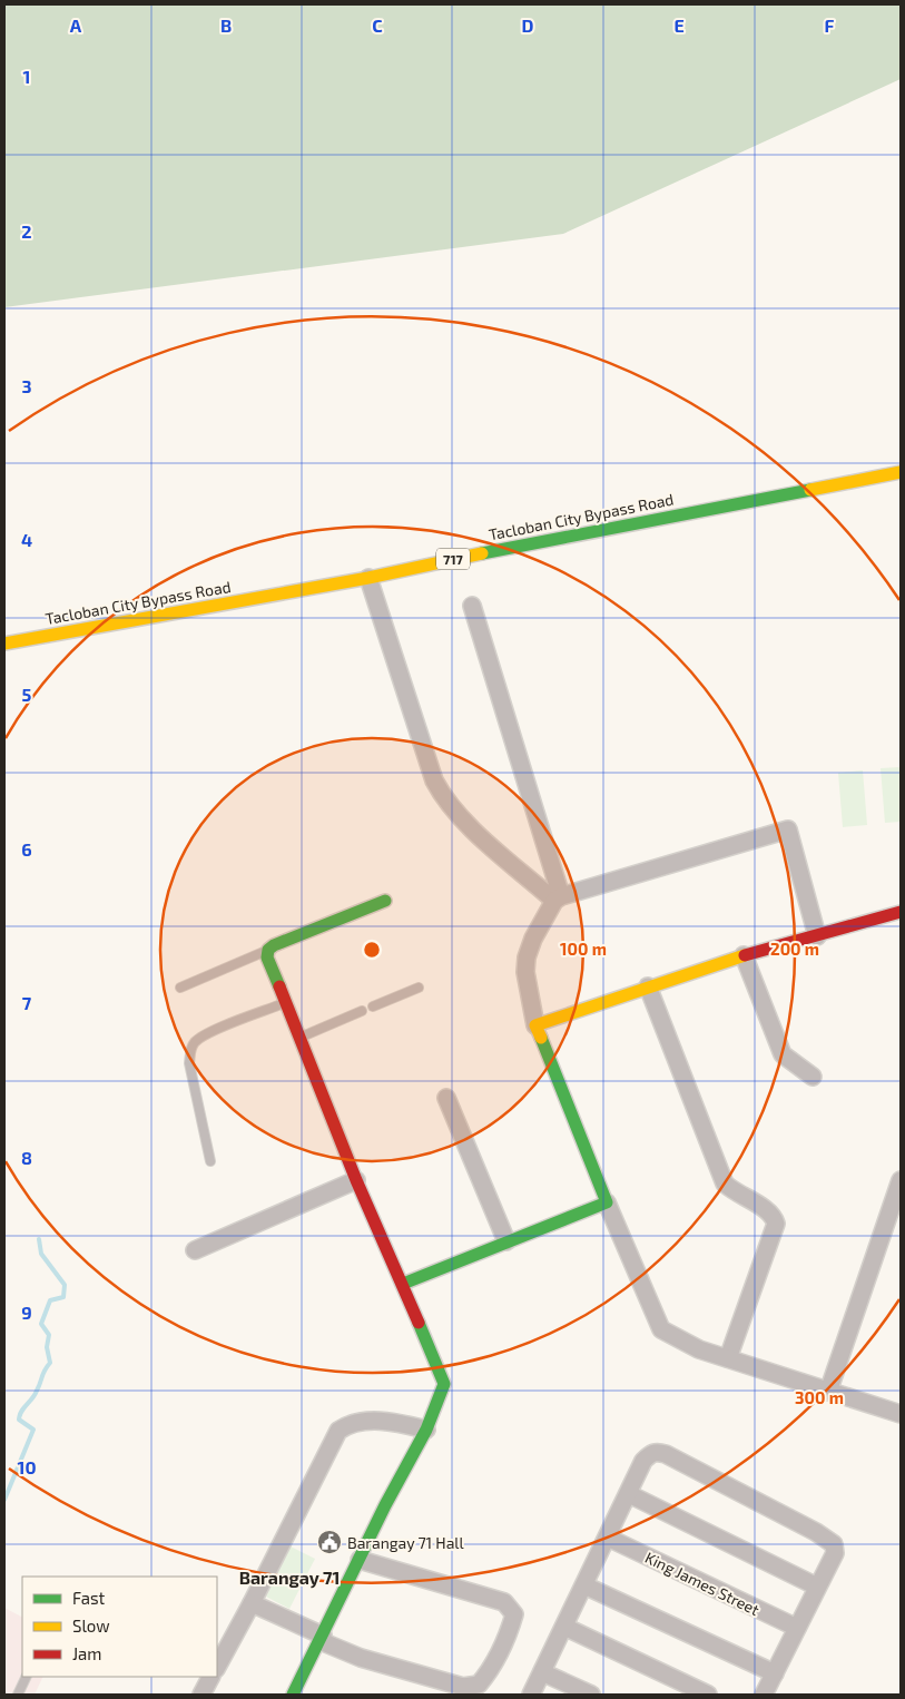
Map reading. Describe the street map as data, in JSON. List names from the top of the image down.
{
  "streets": {
    "main road": ["Tacloban City Bypass Road", "717"],
    "street": ["King James Street"]
  },
  "districts": ["Barangay 71"],
  "places": {
    "public building": ["Barangay 71 Hall"]
  },
  "legend": ["Fast", "Slow", "Jam"],
  "grid": {
    "columns": [
      "A",
      "B",
      "C",
      "D",
      "E",
      "F"
    ],
    "rows": [
      "1",
      "2",
      "3",
      "4",
      "5",
      "6",
      "7",
      "8",
      "9",
      "10"
    ]
  },
  "rings": ["100 m", "200 m", "300 m"]
}
